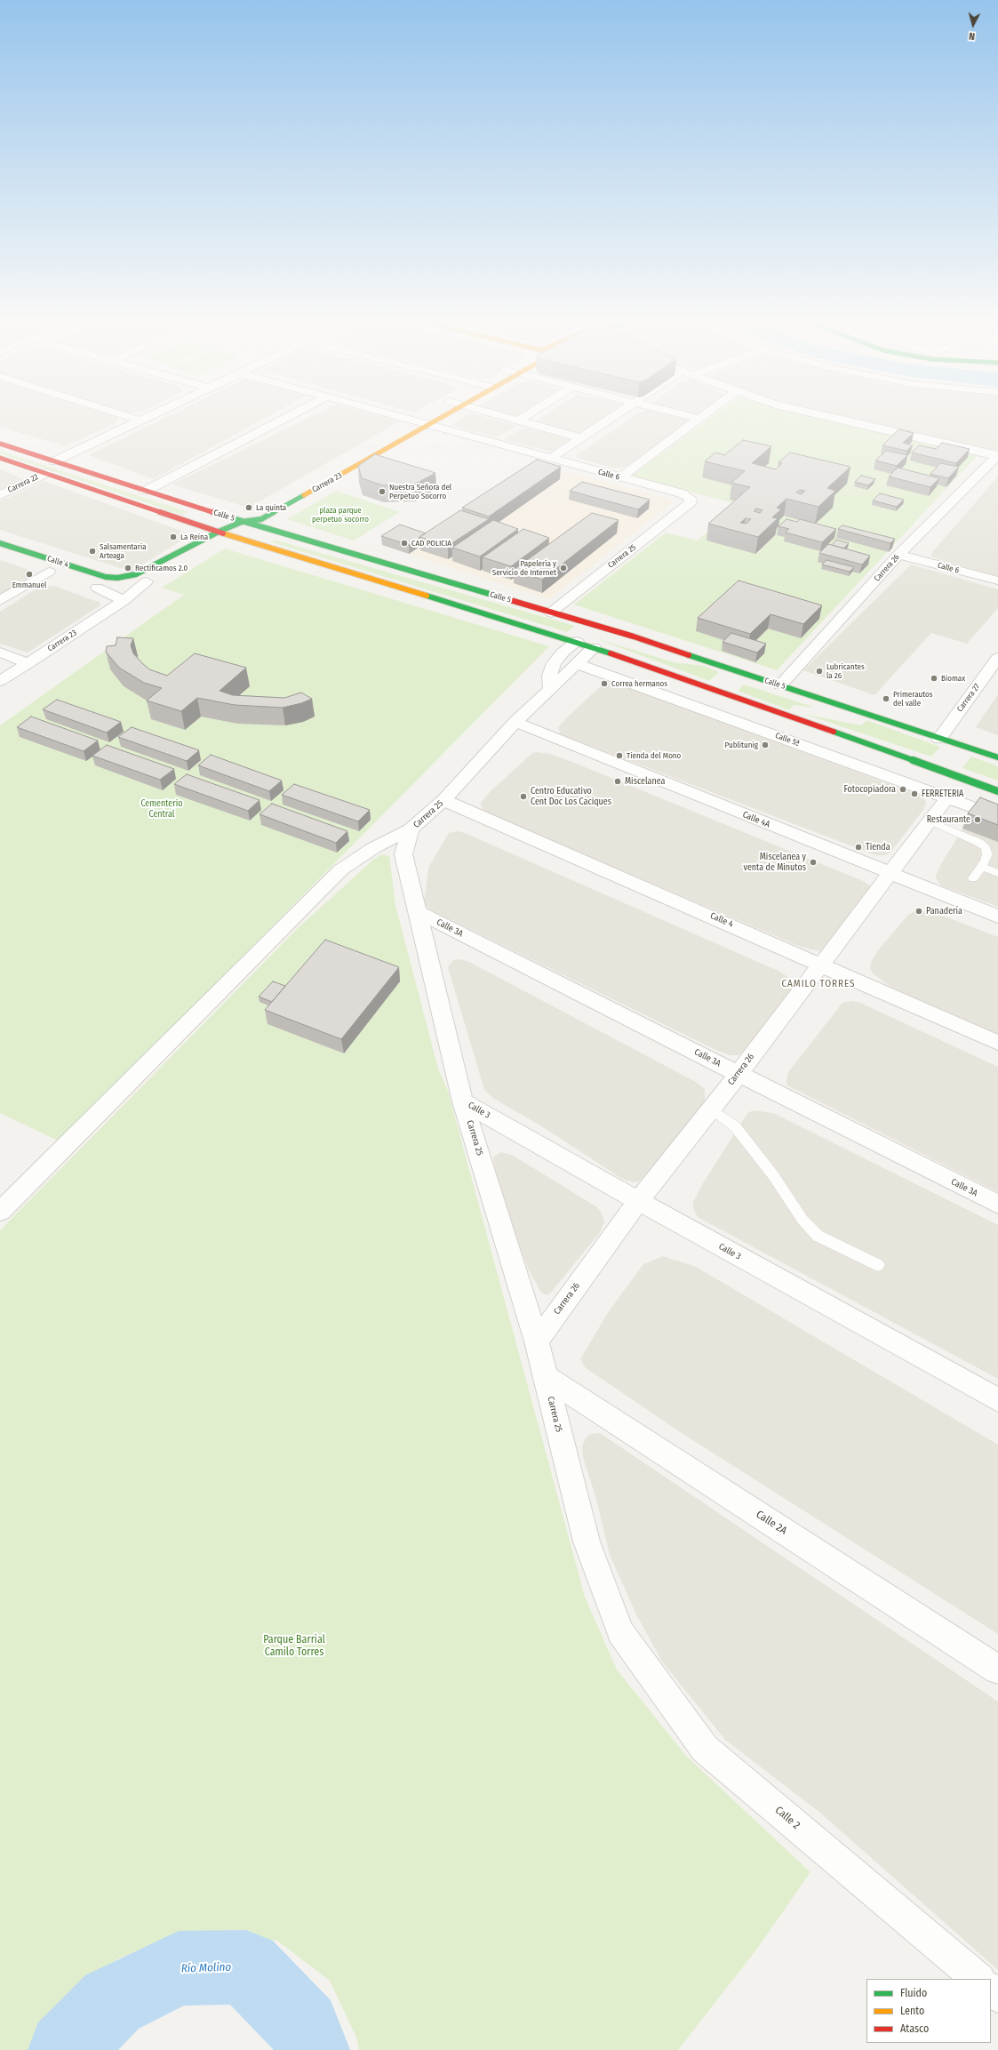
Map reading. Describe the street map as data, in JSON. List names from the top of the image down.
{
  "streets": {
    "main road": ["Carrera 23", "Calle 5", "Calle 4"],
    "street": [
      "Calle 6",
      "Carrera 22",
      "Carrera 25",
      "Carrera 26",
      "Carrera 27",
      "Calle 5ª",
      "Calle 4A",
      "Calle 3A",
      "Calle 3",
      "Calle 2A",
      "Calle 2"
    ]
  },
  "crossings": [
    ["Calle 6", "Carrera 23"],
    ["Calle 6", "Carrera 25"],
    ["Calle 6", "Carrera 26"],
    ["Carrera 23", "Calle 5"],
    ["Carrera 23", "Calle 4"],
    ["Carrera 22", "Calle 5"],
    ["Calle 5", "Carrera 25"],
    ["Calle 5", "Carrera 26"],
    ["Calle 5", "Carrera 27"],
    ["Carrera 25", "Calle 4"],
    ["Carrera 25", "Carrera 26"],
    ["Carrera 25", "Calle 5ª"],
    ["Carrera 25", "Calle 4A"],
    ["Carrera 25", "Calle 3A"],
    ["Carrera 25", "Calle 3"],
    ["Carrera 25", "Calle 2A"],
    ["Carrera 25", "Calle 2"],
    ["Calle 4", "Carrera 26"],
    ["Carrera 26", "Calle 5ª"],
    ["Carrera 26", "Calle 4A"],
    ["Carrera 26", "Calle 3A"],
    ["Carrera 26", "Calle 3"]
  ],
  "districts": ["CAMILO TORRES"],
  "water": ["Río Molino"],
  "parks": ["plaza parque perpetuo socorro", "Cementerio Central", "Parque Barrial Camilo Torres"],
  "places": [
    "Nuestra Señora del Perpetuo Socorro",
    "La quinta",
    "La Reina",
    "CAD POLICIA",
    "Salsamentaria Arteaga",
    "Rectificamos 2.0",
    "Papelería y Servicio de Internet",
    "Emmanuel",
    "Lubricantes la 26",
    "Biomax",
    "Correa hermanos",
    "Primerautos del valle",
    "Publitunig",
    "Tienda del Mono",
    "Miscelanea",
    "Fotocopiadora",
    "FERRETERIA",
    "Centro Educativo Cent Doc Los Caciques",
    "Restaurante",
    "Tienda",
    "Miscelanea y venta de Minutos",
    "Panadería"
  ],
  "legend": ["Fluido", "Lento", "Atasco"],
  "north": "bottom"
}
